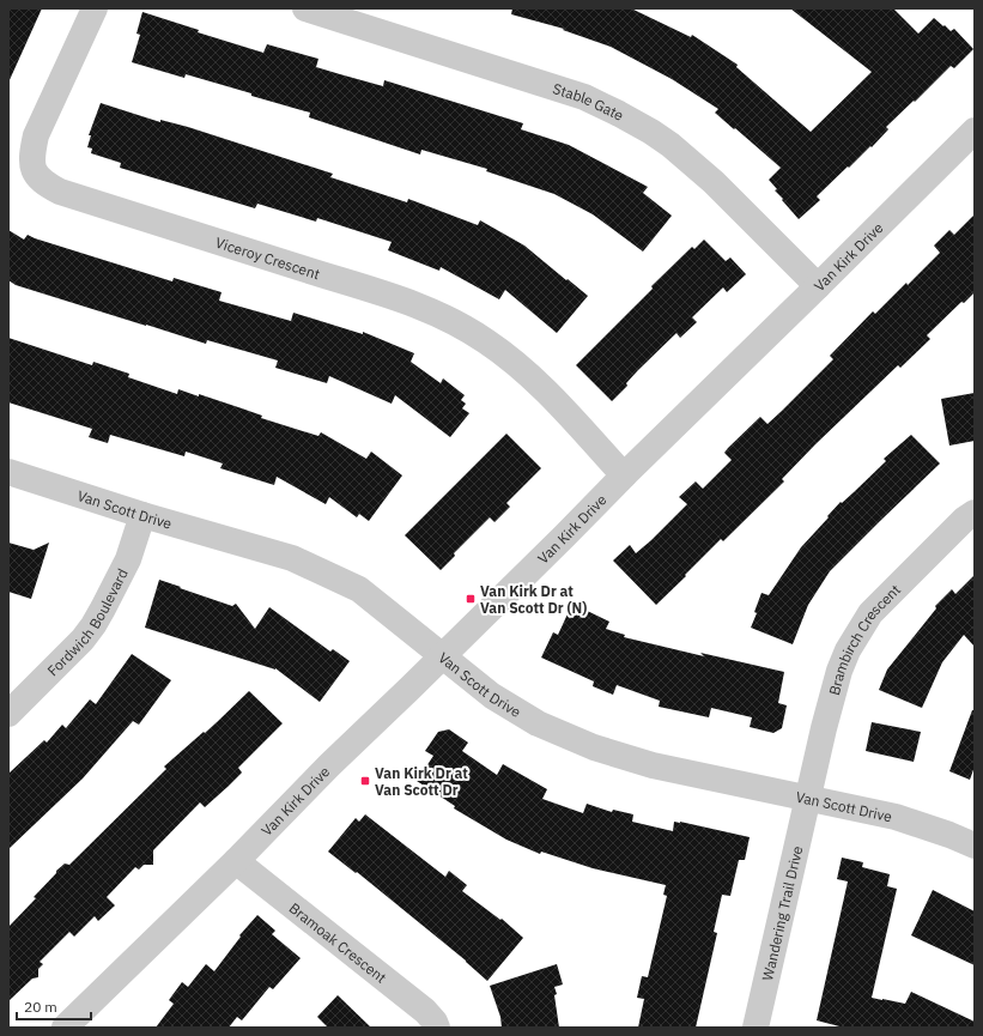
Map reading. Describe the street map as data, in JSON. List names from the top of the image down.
{
  "streets": {
    "street": [
      "Stable Gate",
      "Van Kirk Drive",
      "Viceroy Crescent",
      "Van Scott Drive",
      "Fordwich Boulevard",
      "Brambirch Crescent",
      "Wandering Trail Drive",
      "Bramoak Crescent"
    ]
  },
  "crossings": [
    ["Stable Gate", "Van Kirk Drive"],
    ["Van Kirk Drive", "Viceroy Crescent"],
    ["Van Kirk Drive", "Van Scott Drive"],
    ["Van Kirk Drive", "Bramoak Crescent"],
    ["Van Scott Drive", "Fordwich Boulevard"],
    ["Van Scott Drive", "Brambirch Crescent"],
    ["Van Scott Drive", "Wandering Trail Drive"],
    ["Brambirch Crescent", "Wandering Trail Drive"]
  ],
  "places": {
    "transit": ["Van Kirk Dr at Van Scott Dr (N)", "Van Kirk Dr at Van Scott Dr"]
  },
  "scale_bar": "20 m"
}
